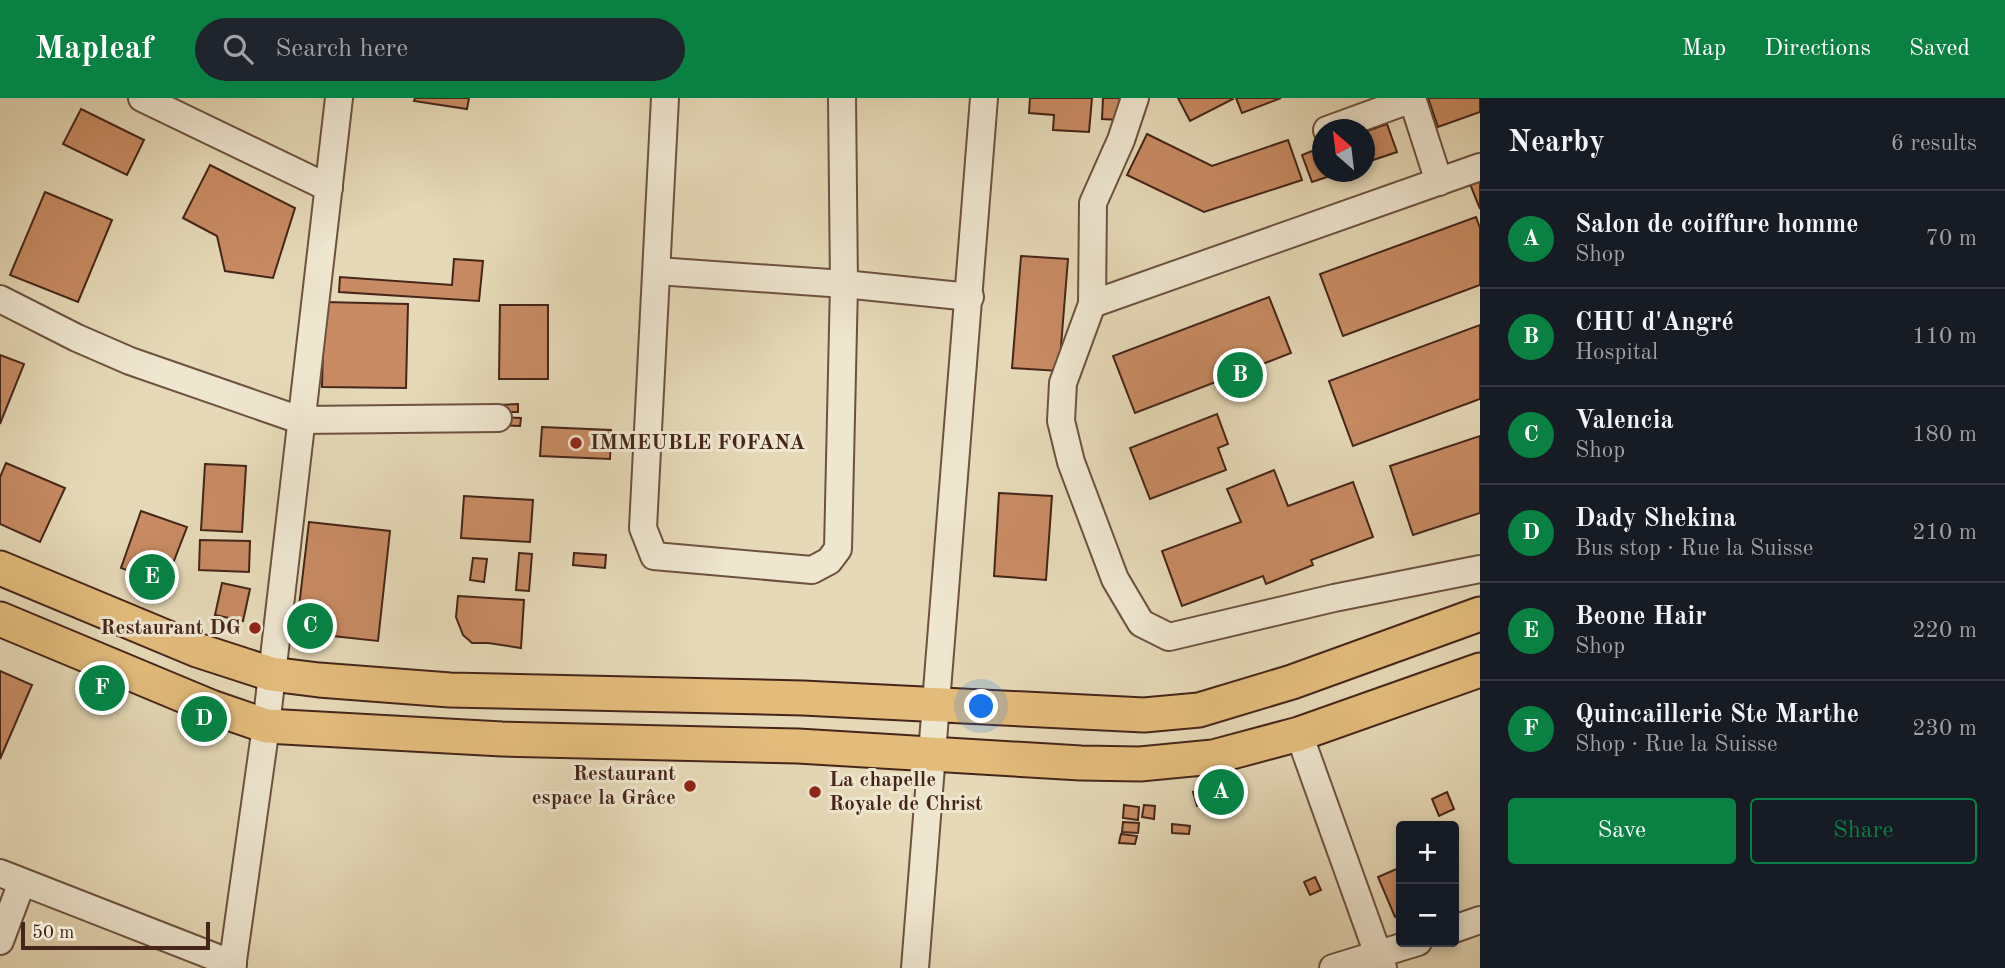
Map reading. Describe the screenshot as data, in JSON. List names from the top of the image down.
{
  "places": [
    "IMMEUBLE FOFANA",
    "Restaurant DG",
    "Restaurant espace la Grâce",
    "La chapelle Royale de Christ"
  ],
  "scale_bar": "50 m",
  "north": "top left",
  "page": {
    "header": "Mapleaf",
    "search": "Search here",
    "nav": ["Map", "Directions", "Saved"],
    "heading": ["Nearby", "6 results"],
    "list": [
      {
        "mark": "A",
        "name": "Salon de coiffure homme",
        "note": "Shop",
        "value": "70 m"
      },
      {
        "mark": "B",
        "name": "CHU d'Angré",
        "note": "Hospital",
        "value": "110 m"
      },
      {
        "mark": "C",
        "name": "Valencia",
        "note": "Shop",
        "value": "180 m"
      },
      {
        "mark": "D",
        "name": "Dady Shekina",
        "note": "Bus stop · Rue la Suisse",
        "value": "210 m"
      },
      {
        "mark": "E",
        "name": "Beone Hair",
        "note": "Shop",
        "value": "220 m"
      },
      {
        "mark": "F",
        "name": "Quincaillerie Ste Marthe",
        "note": "Shop · Rue la Suisse",
        "value": "230 m"
      }
    ],
    "pins": [
      "B",
      "E",
      "C",
      "F",
      "D",
      "A"
    ],
    "buttons": ["Save", "Share"],
    "map_buttons": ["+", "−"],
    "scale": "50 m"
  }
}
